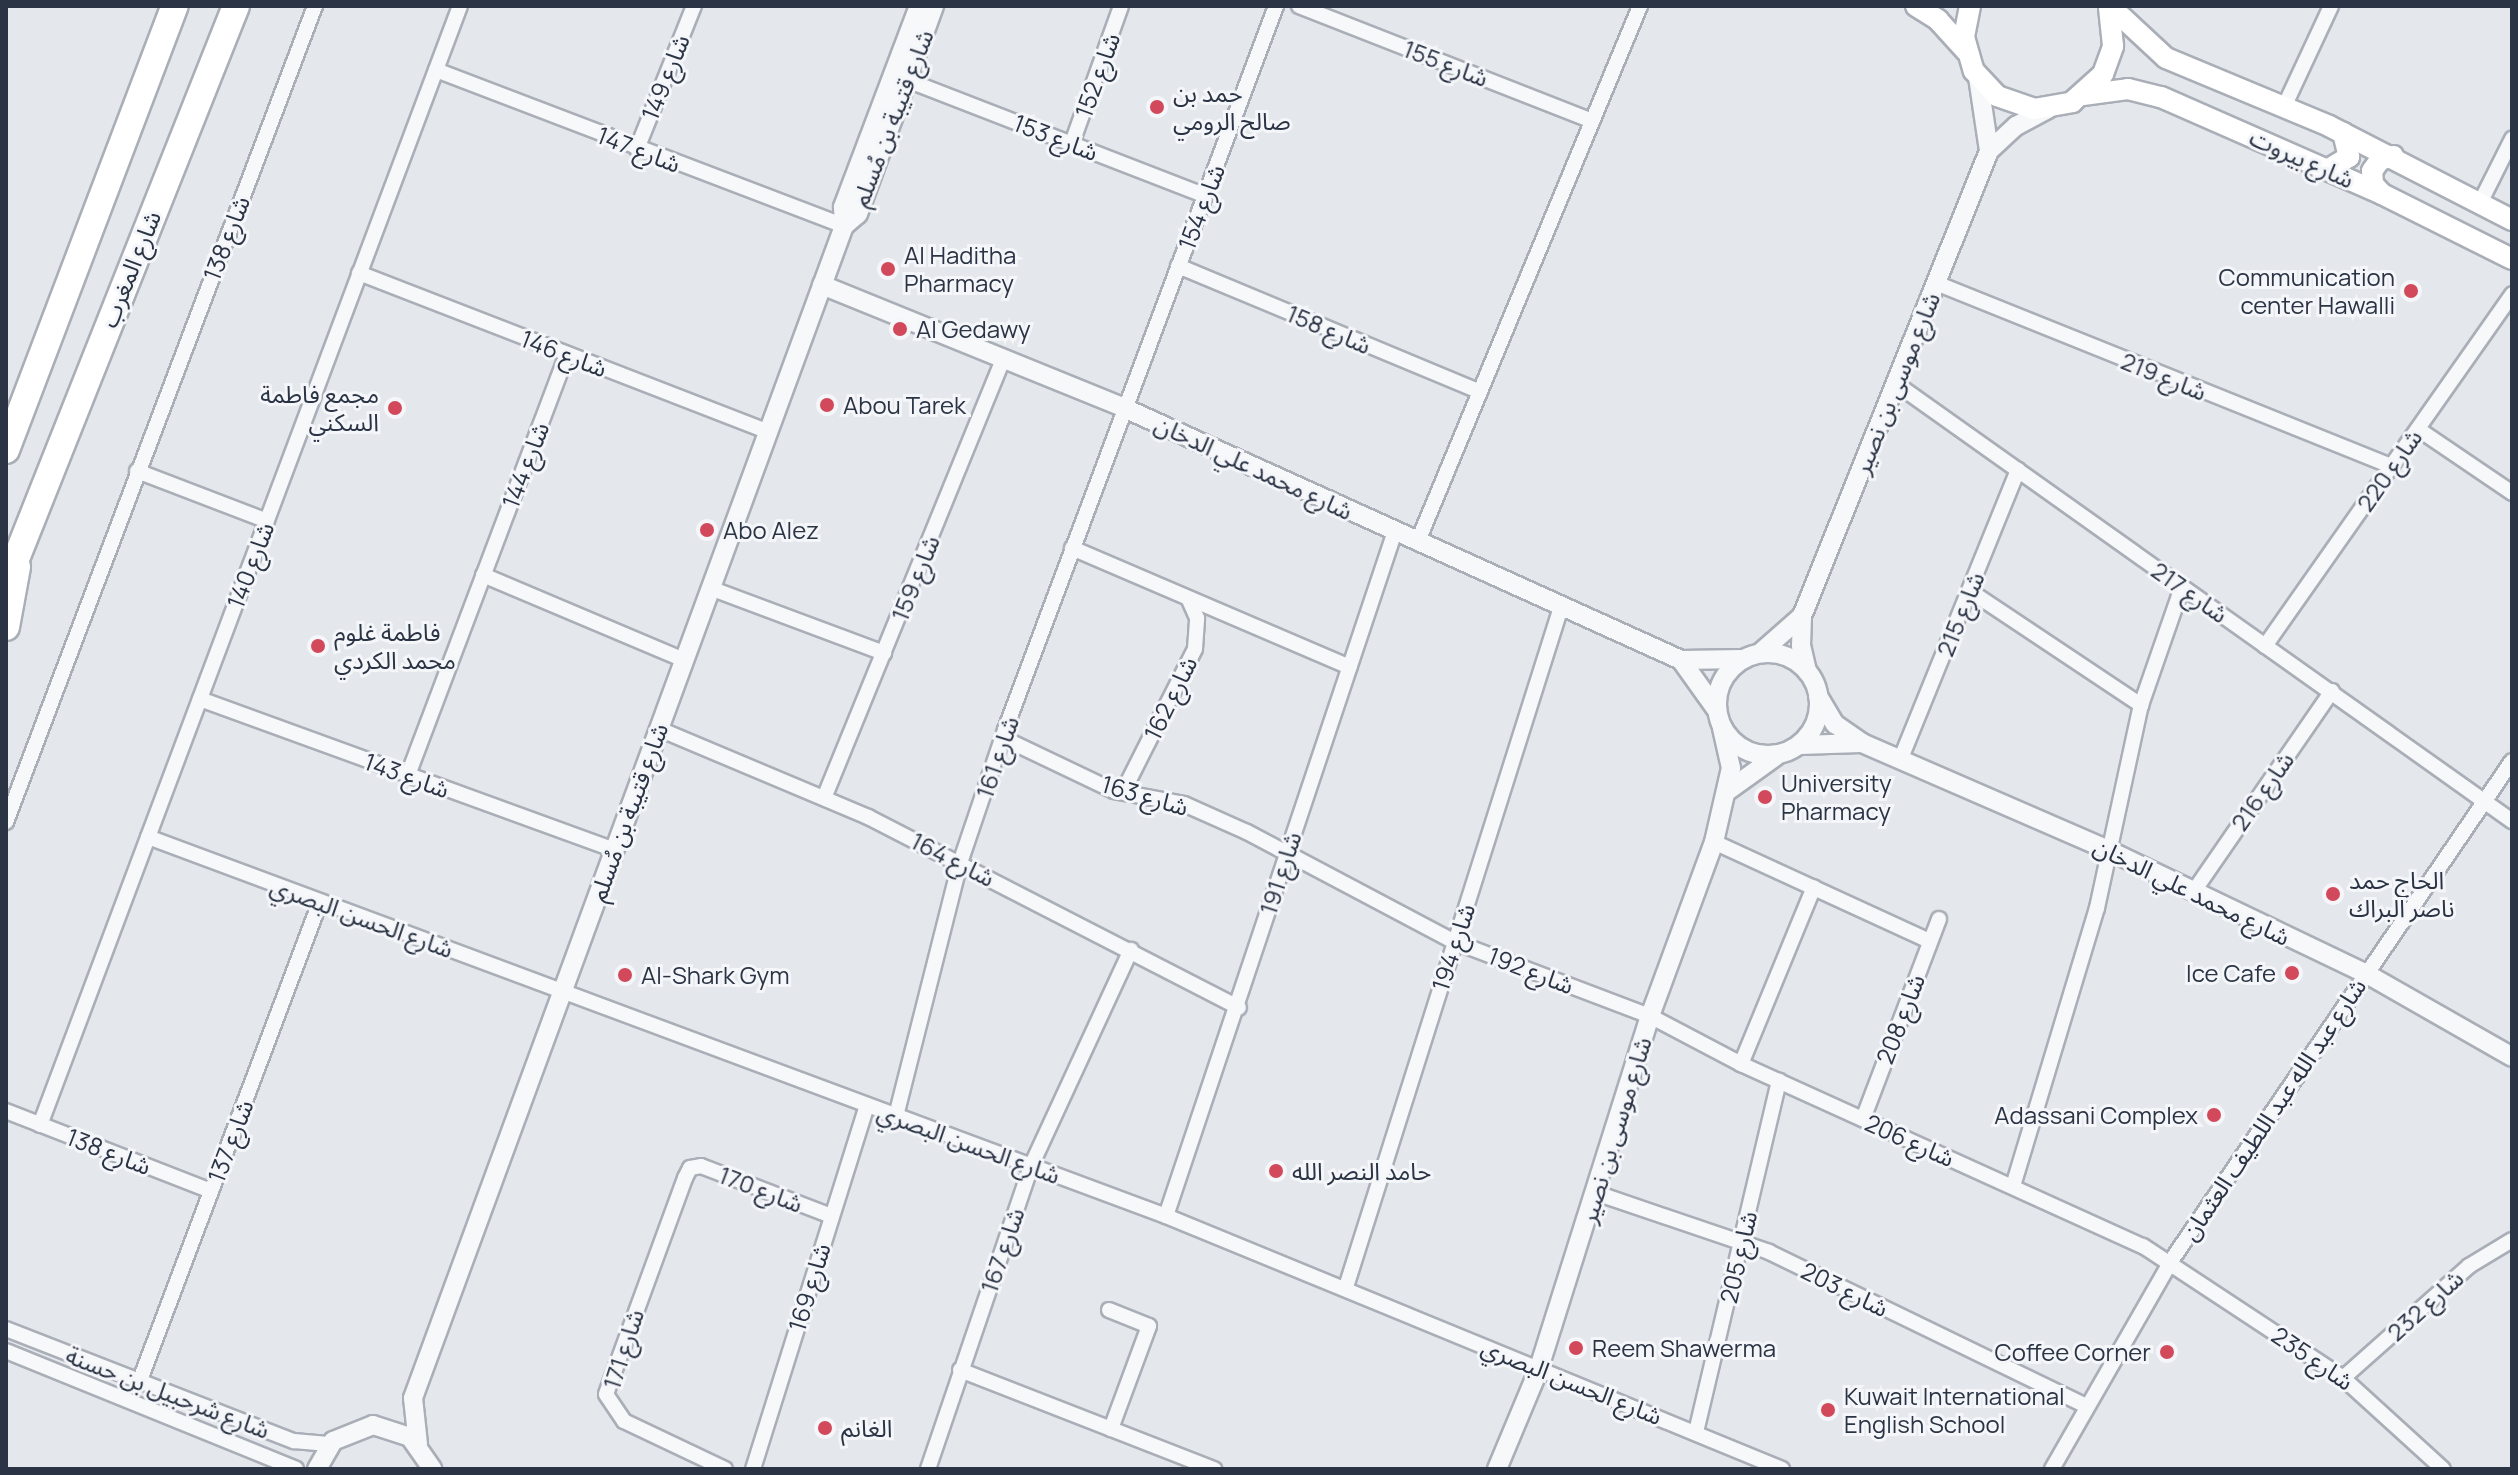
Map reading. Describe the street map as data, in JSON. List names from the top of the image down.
{
  "streets": {
    "highway": ["شارع المغرب"],
    "main road": ["شارع بيروت"],
    "street": [
      "شارع 155",
      "شارع 152",
      "شارع 149",
      "شارع قتيبة بن مُسلم",
      "شارع 153",
      "شارع 147",
      "شارع 154",
      "شارع 138",
      "شارع 158",
      "شارع 146",
      "شارع 219",
      "شارع موسى بن نصير",
      "شارع 144",
      "شارع محمد علي الدخان",
      "شارع 220",
      "شارع 140",
      "شارع 159",
      "شارع 217",
      "شارع 215",
      "شارع 162",
      "شارع 161",
      "شارع 143",
      "شارع 216",
      "شارع 163",
      "شارع 164",
      "شارع 191",
      "شارع الحسن البصري",
      "شارع 194",
      "شارع 192",
      "شارع 208",
      "شارع عبد الله عبد اللطيف العثمان",
      "شارع 206",
      "شارع 137",
      "شارع 170",
      "شارع 167",
      "شارع 205",
      "شارع 169",
      "شارع 203",
      "شارع 232",
      "شارع 171",
      "شارع 235",
      "شارع شرحبيل بن حسنة"
    ]
  },
  "crossings": [
    ["شارع 152", "شارع 153"],
    ["شارع 149", "شارع 147"],
    ["شارع قتيبة بن مُسلم", "شارع 153"],
    ["شارع قتيبة بن مُسلم", "شارع 147"],
    ["شارع قتيبة بن مُسلم", "شارع 146"],
    ["شارع قتيبة بن مُسلم", "شارع محمد علي الدخان"],
    ["شارع قتيبة بن مُسلم", "شارع 143"],
    ["شارع قتيبة بن مُسلم", "شارع 164"],
    ["شارع قتيبة بن مُسلم", "شارع الحسن البصري"],
    ["شارع 153", "شارع 154"],
    ["شارع 147", "شارع 140"],
    ["شارع بيروت", "شارع موسى بن نصير"],
    ["شارع 154", "شارع 158"],
    ["شارع 154", "شارع محمد علي الدخان"],
    ["شارع 154", "شارع 161"],
    ["شارع 138", "شارع 140"],
    ["شارع 138", "شارع 137"],
    ["شارع 146", "شارع 144"],
    ["شارع 146", "شارع 140"],
    ["شارع 219", "شارع موسى بن نصير"],
    ["شارع 219", "شارع 220"],
    ["شارع موسى بن نصير", "شارع محمد علي الدخان"],
    ["شارع موسى بن نصير", "شارع 217"],
    ["شارع موسى بن نصير", "شارع الحسن البصري"],
    ["شارع موسى بن نصير", "شارع 192"],
    ["شارع موسى بن نصير", "شارع 206"],
    ["شارع موسى بن نصير", "شارع 203"],
    ["شارع 144", "شارع 143"],
    ["شارع محمد علي الدخان", "شارع 159"],
    ["شارع محمد علي الدخان", "شارع 215"],
    ["شارع محمد علي الدخان", "شارع 161"],
    ["شارع محمد علي الدخان", "شارع 216"],
    ["شارع محمد علي الدخان", "شارع 191"],
    ["شارع محمد علي الدخان", "شارع 194"],
    ["شارع محمد علي الدخان", "شارع عبد الله عبد اللطيف العثمان"],
    ["شارع 220", "شارع 217"],
    ["شارع 140", "شارع 143"],
    ["شارع 140", "شارع الحسن البصري"],
    ["شارع 159", "شارع 164"],
    ["شارع 217", "شارع 215"],
    ["شارع 217", "شارع 216"],
    ["شارع 217", "شارع عبد الله عبد اللطيف العثمان"],
    ["شارع 162", "شارع 163"],
    ["شارع 161", "شارع 163"],
    ["شارع 161", "شارع 164"],
    ["شارع 161", "شارع الحسن البصري"],
    ["شارع 163", "شارع 191"],
    ["شارع 163", "شارع 192"],
    ["شارع 164", "شارع 191"],
    ["شارع 164", "شارع 167"],
    ["شارع 191", "شارع الحسن البصري"],
    ["شارع 191", "شارع 192"],
    ["شارع الحسن البصري", "شارع 194"],
    ["شارع الحسن البصري", "شارع 137"],
    ["شارع الحسن البصري", "شارع 167"],
    ["شارع الحسن البصري", "شارع 205"],
    ["شارع الحسن البصري", "شارع 169"],
    ["شارع 194", "شارع 192"],
    ["شارع 192", "شارع 206"],
    ["شارع 208", "شارع 206"],
    ["شارع عبد الله عبد اللطيف العثمان", "شارع 206"],
    ["شارع عبد الله عبد اللطيف العثمان", "شارع 203"],
    ["شارع عبد الله عبد اللطيف العثمان", "شارع 235"],
    ["شارع 206", "شارع 205"],
    ["شارع 206", "شارع 235"],
    ["شارع 137", "شارع شرحبيل بن حسنة"],
    ["شارع 170", "شارع 169"],
    ["شارع 170", "شارع 171"],
    ["شارع 205", "شارع 203"],
    ["شارع 232", "شارع 235"]
  ],
  "places": [
    "حمد بن صالح الرومي",
    "Al Haditha Pharmacy",
    "Communication center Hawalli",
    "Al Gedawy",
    "Abou Tarek",
    "مجمع فاطمة السكني",
    "Abo Alez",
    "فاطمة غلوم محمد الكردي",
    "University Pharmacy",
    "الحاج حمد ناصر البراك",
    "Ice Cafe",
    "Al-Shark Gym",
    "Adassani Complex",
    "حامد النصر الله",
    "Reem Shawerma",
    "Coffee Corner",
    "Kuwait International English School",
    "الغانم"
  ]
}
